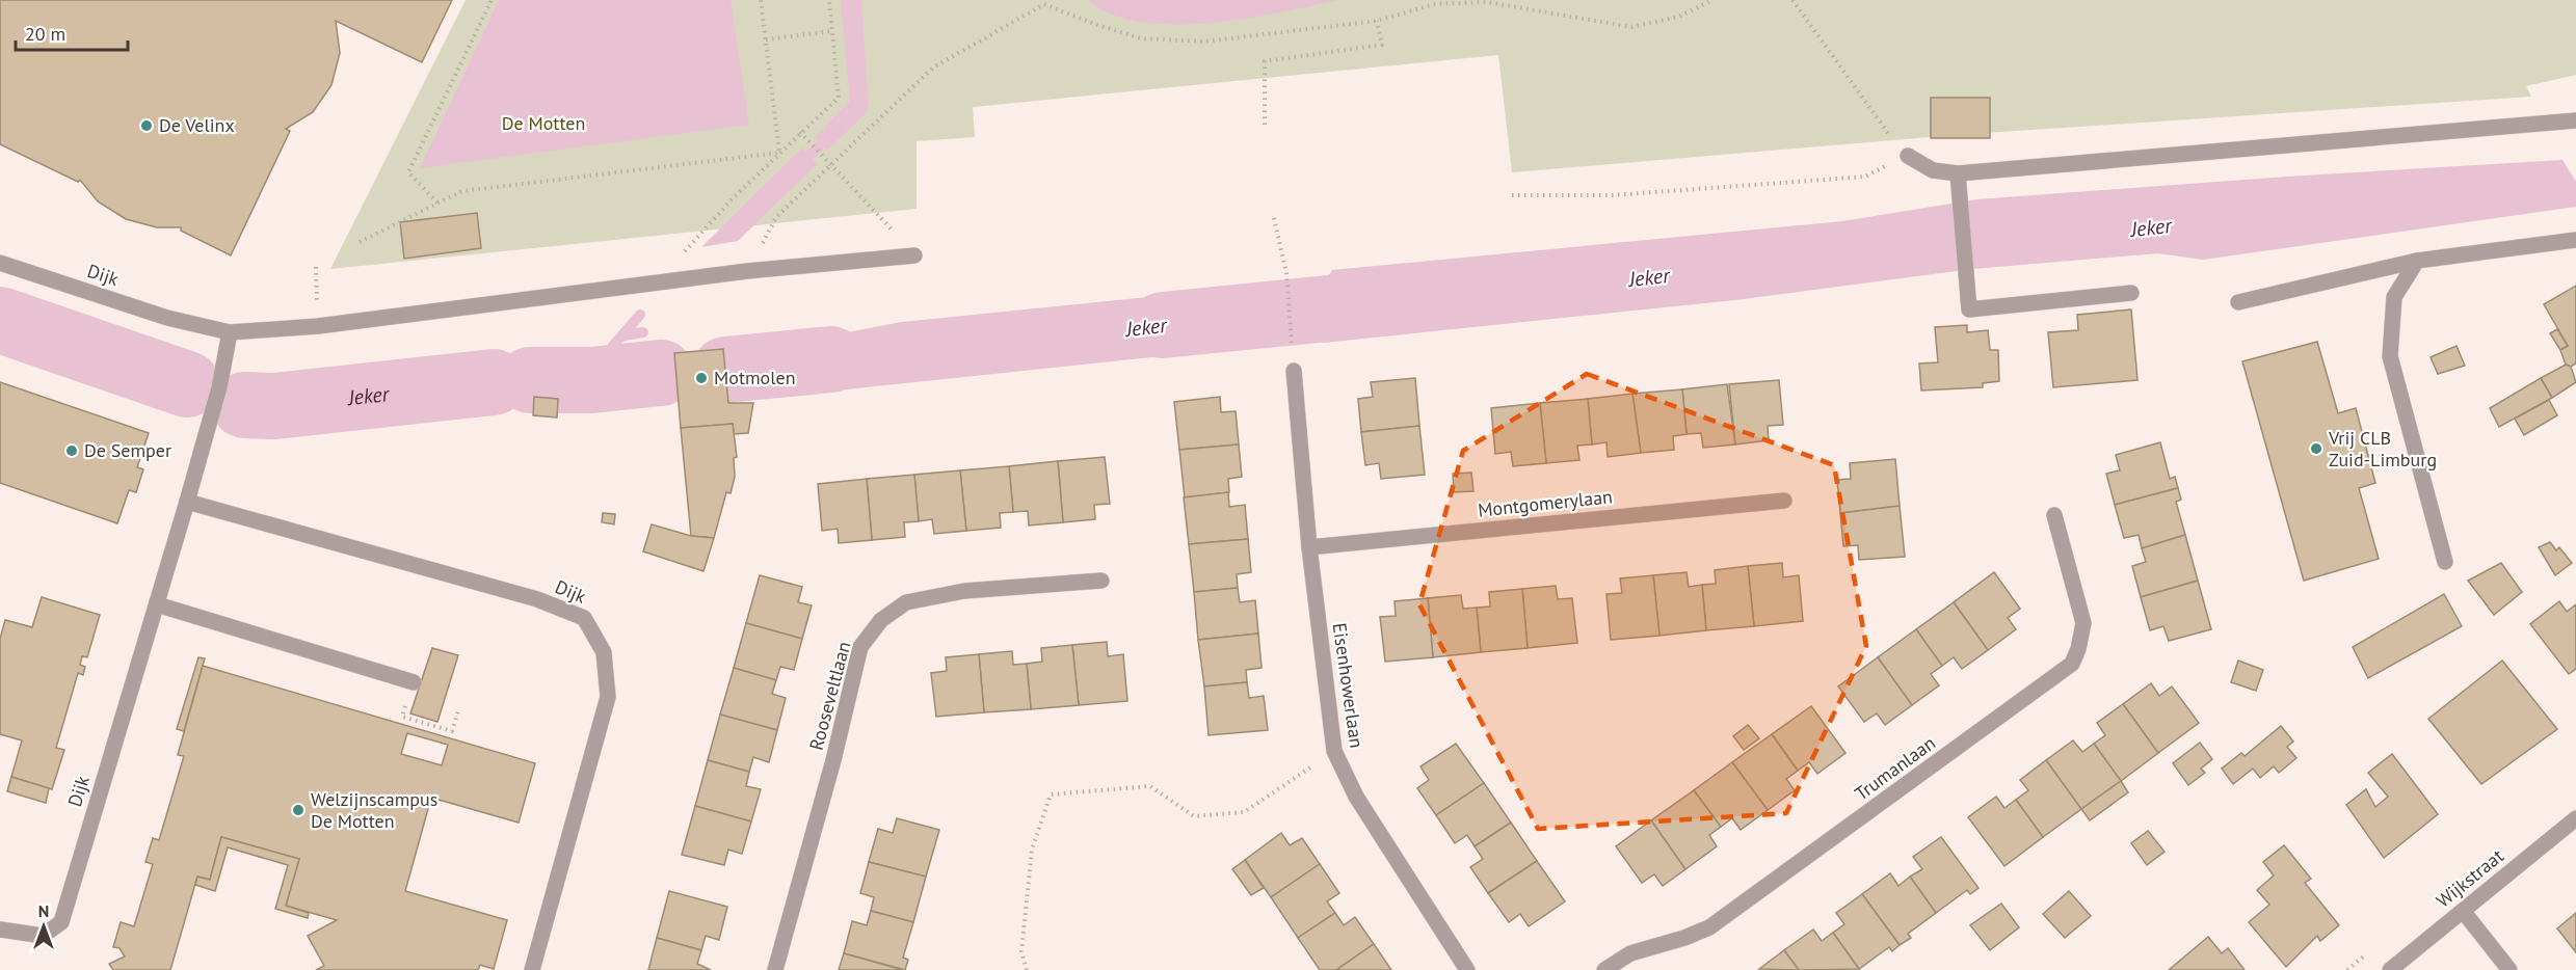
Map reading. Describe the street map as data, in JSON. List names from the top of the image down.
{
  "streets": {
    "street": [
      "Dijk",
      "Montgomerylaan",
      "Eisenhowerlaan",
      "Rooseveltlaan",
      "Trumanlaan",
      "Wijkstraat"
    ]
  },
  "crossings": [
    ["Montgomerylaan", "Eisenhowerlaan"]
  ],
  "water": ["Jeker"],
  "parks": ["De Motten"],
  "places": [
    "De Velinx",
    "Motmolen",
    "Vrij CLB Zuid-Limburg",
    "De Semper",
    "Welzijnscampus De Motten"
  ],
  "scale_bar": "20 m",
  "north": "top"
}
